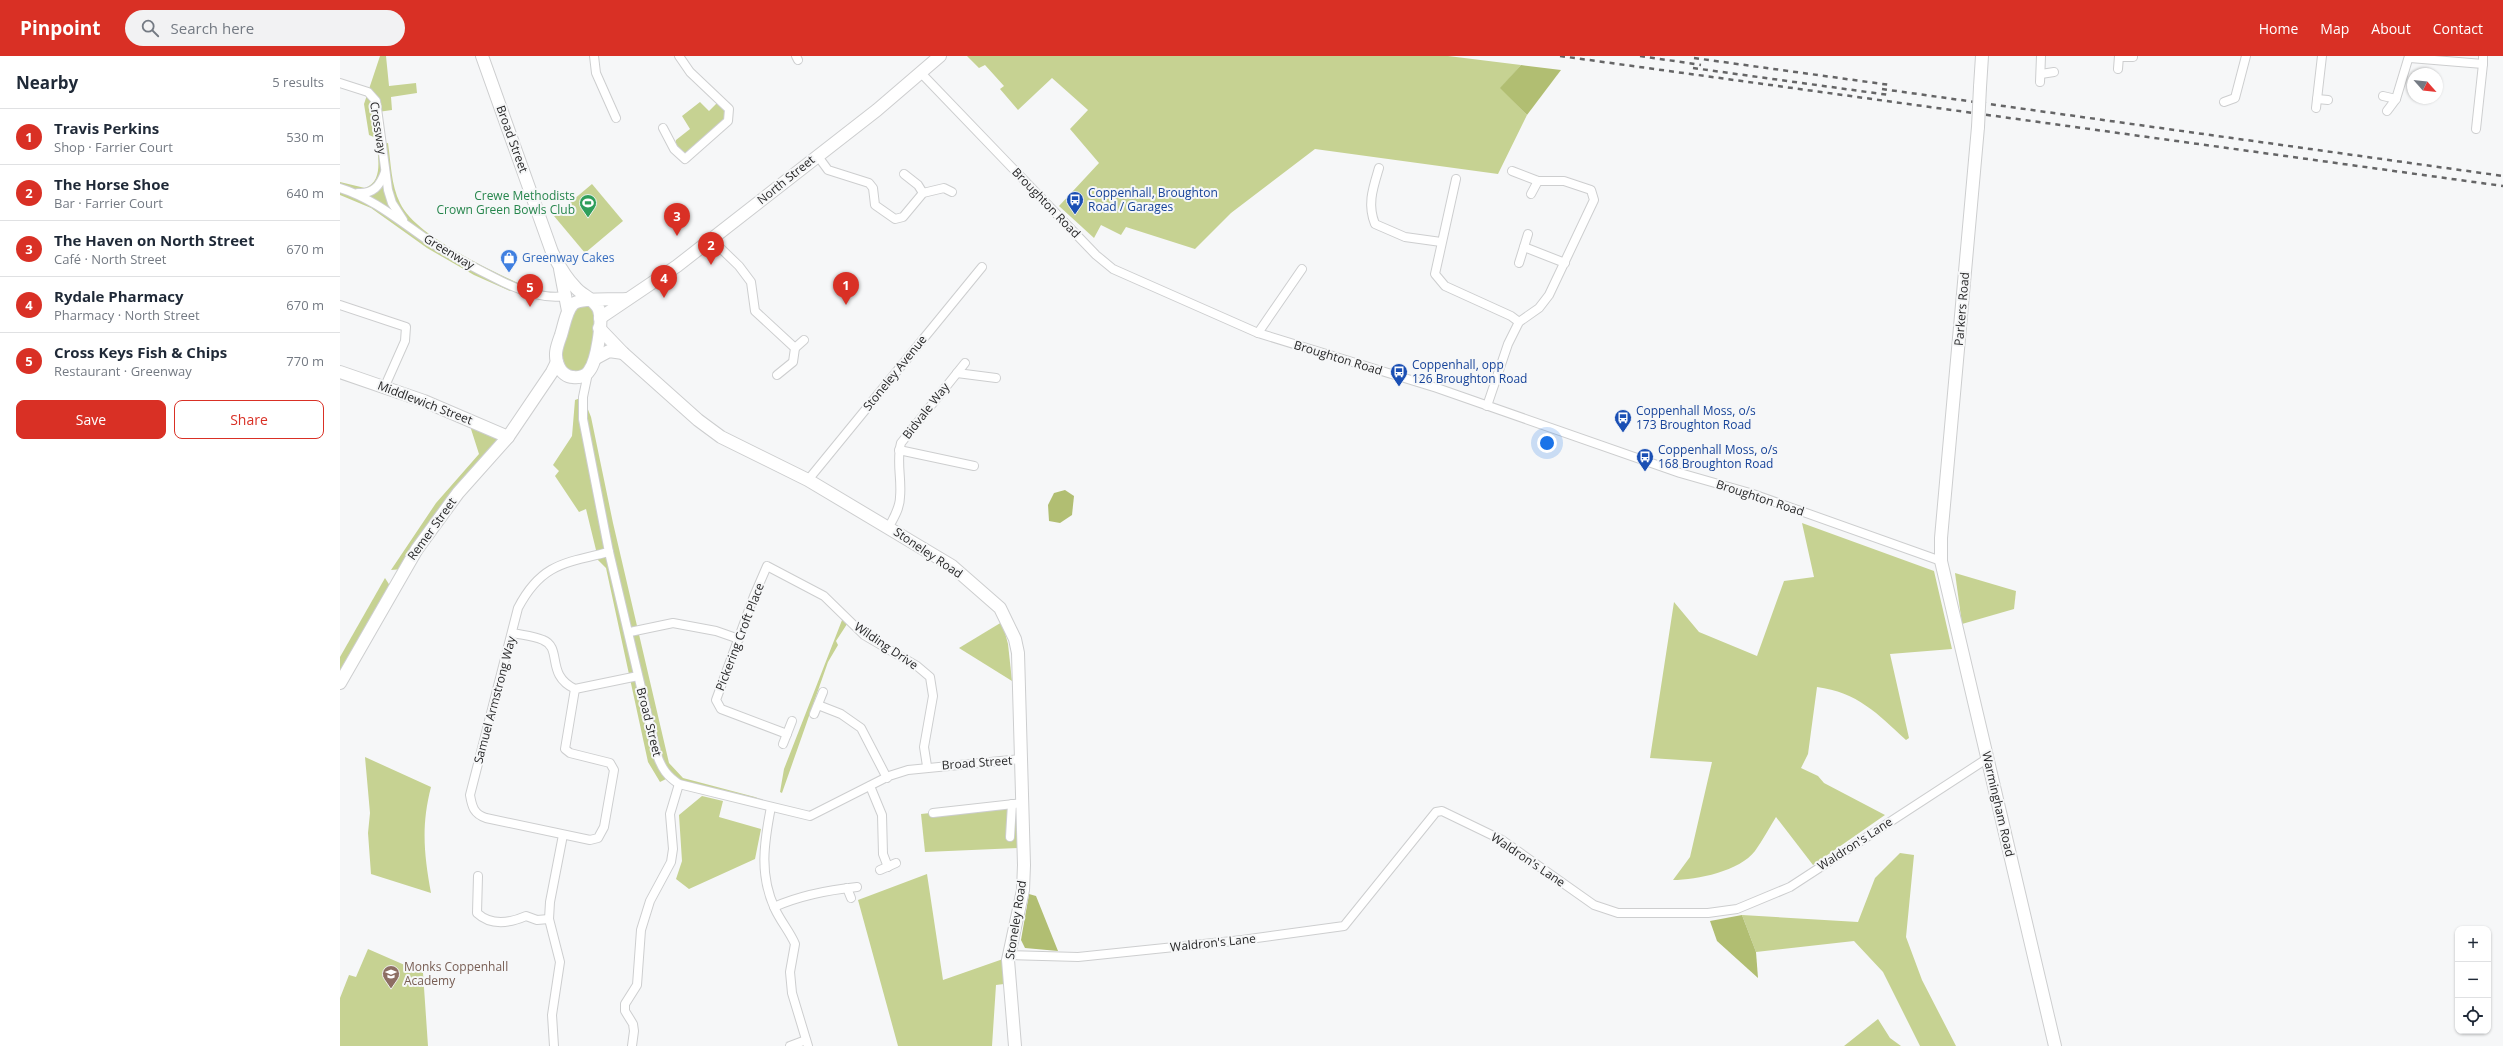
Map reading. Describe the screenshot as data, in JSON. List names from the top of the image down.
{
  "streets": {
    "street": [
      "Crossway",
      "Broad Street",
      "North Street",
      "Broughton Road",
      "Greenway",
      "Parkers Road",
      "Stoneley Avenue",
      "Middlewich Street",
      "Bidvale Way",
      "Remer Street",
      "Stoneley Road",
      "Pickering Croft Place",
      "Wilding Drive",
      "Samuel Armstrong Way",
      "Warmingham Road",
      "Waldron's Lane"
    ]
  },
  "crossings": [
    ["Crossway", "Greenway"],
    ["Broad Street", "Greenway"],
    ["Broad Street", "Remer Street"],
    ["Broad Street", "Stoneley Road"],
    ["Broad Street", "Wilding Drive"],
    ["Broad Street", "Samuel Armstrong Way"],
    ["North Street", "Broughton Road"],
    ["North Street", "Stoneley Road"],
    ["Broughton Road", "Parkers Road"],
    ["Broughton Road", "Warmingham Road"],
    ["Parkers Road", "Warmingham Road"],
    ["Stoneley Avenue", "Stoneley Road"],
    ["Middlewich Street", "Remer Street"],
    ["Bidvale Way", "Stoneley Road"],
    ["Stoneley Road", "Waldron's Lane"],
    ["Pickering Croft Place", "Wilding Drive"],
    ["Warmingham Road", "Waldron's Lane"]
  ],
  "places": {
    "bus stop": [
      "Coppenhall, Broughton Road / Garages",
      "Coppenhall, opp 126 Broughton Road",
      "Coppenhall Moss, o/s 173 Broughton Road",
      "Coppenhall Moss, o/s 168 Broughton Road"
    ],
    "sports": ["Crewe Methodists Crown Green Bowls Club"],
    "shop": ["Greenway Cakes"],
    "school or university": ["Monks Coppenhall Academy"]
  },
  "north": "bottom right",
  "page": {
    "header": "Pinpoint",
    "search": "Search here",
    "nav": [
      "Home",
      "Map",
      "About",
      "Contact"
    ],
    "heading": ["Nearby", "5 results"],
    "list": [
      {
        "mark": "1",
        "name": "Travis Perkins",
        "note": "Shop · Farrier Court",
        "value": "530 m"
      },
      {
        "mark": "2",
        "name": "The Horse Shoe",
        "note": "Bar · Farrier Court",
        "value": "640 m"
      },
      {
        "mark": "3",
        "name": "The Haven on North Street",
        "note": "Café · North Street",
        "value": "670 m"
      },
      {
        "mark": "4",
        "name": "Rydale Pharmacy",
        "note": "Pharmacy · North Street",
        "value": "670 m"
      },
      {
        "mark": "5",
        "name": "Cross Keys Fish & Chips",
        "note": "Restaurant · Greenway",
        "value": "770 m"
      }
    ],
    "pins": [
      "3",
      "2",
      "4",
      "1",
      "5"
    ],
    "buttons": ["Save", "Share"],
    "map_buttons": ["+", "−"]
  }
}
